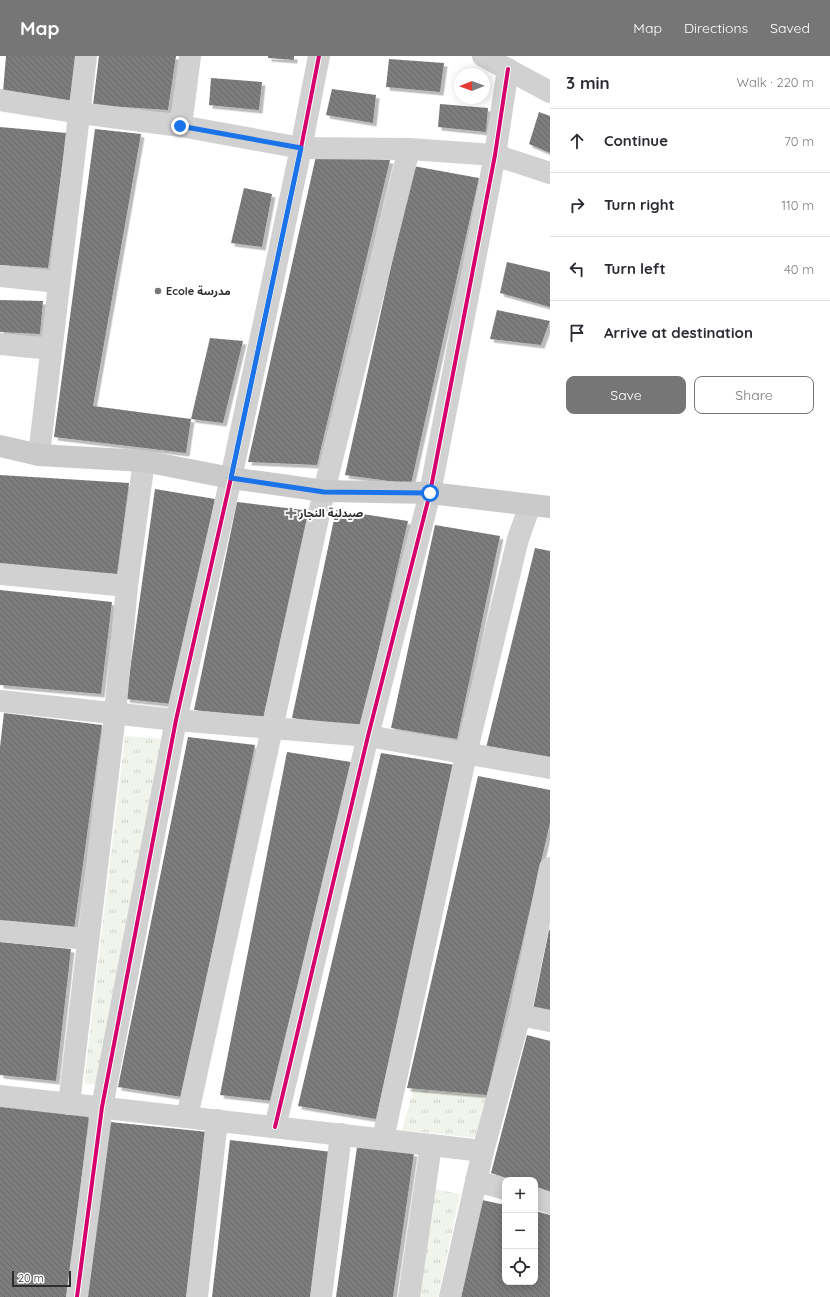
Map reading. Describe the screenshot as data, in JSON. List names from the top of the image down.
{
  "places": {
    "other": ["Ecole مدرسة"],
    "health": ["صيدلية النجار"]
  },
  "scale_bar": "20 m",
  "north": "left",
  "page": {
    "header": "Map",
    "nav": ["Map", "Directions", "Saved"],
    "heading": ["3 min", "Walk · 220 m"],
    "list": [
      ["Continue", "70 m"],
      ["Turn right", "110 m"],
      ["Turn left", "40 m"],
      "Arrive at destination"
    ],
    "buttons": ["Save", "Share"],
    "map_buttons": ["+", "−"],
    "scale": "20 m"
  }
}
